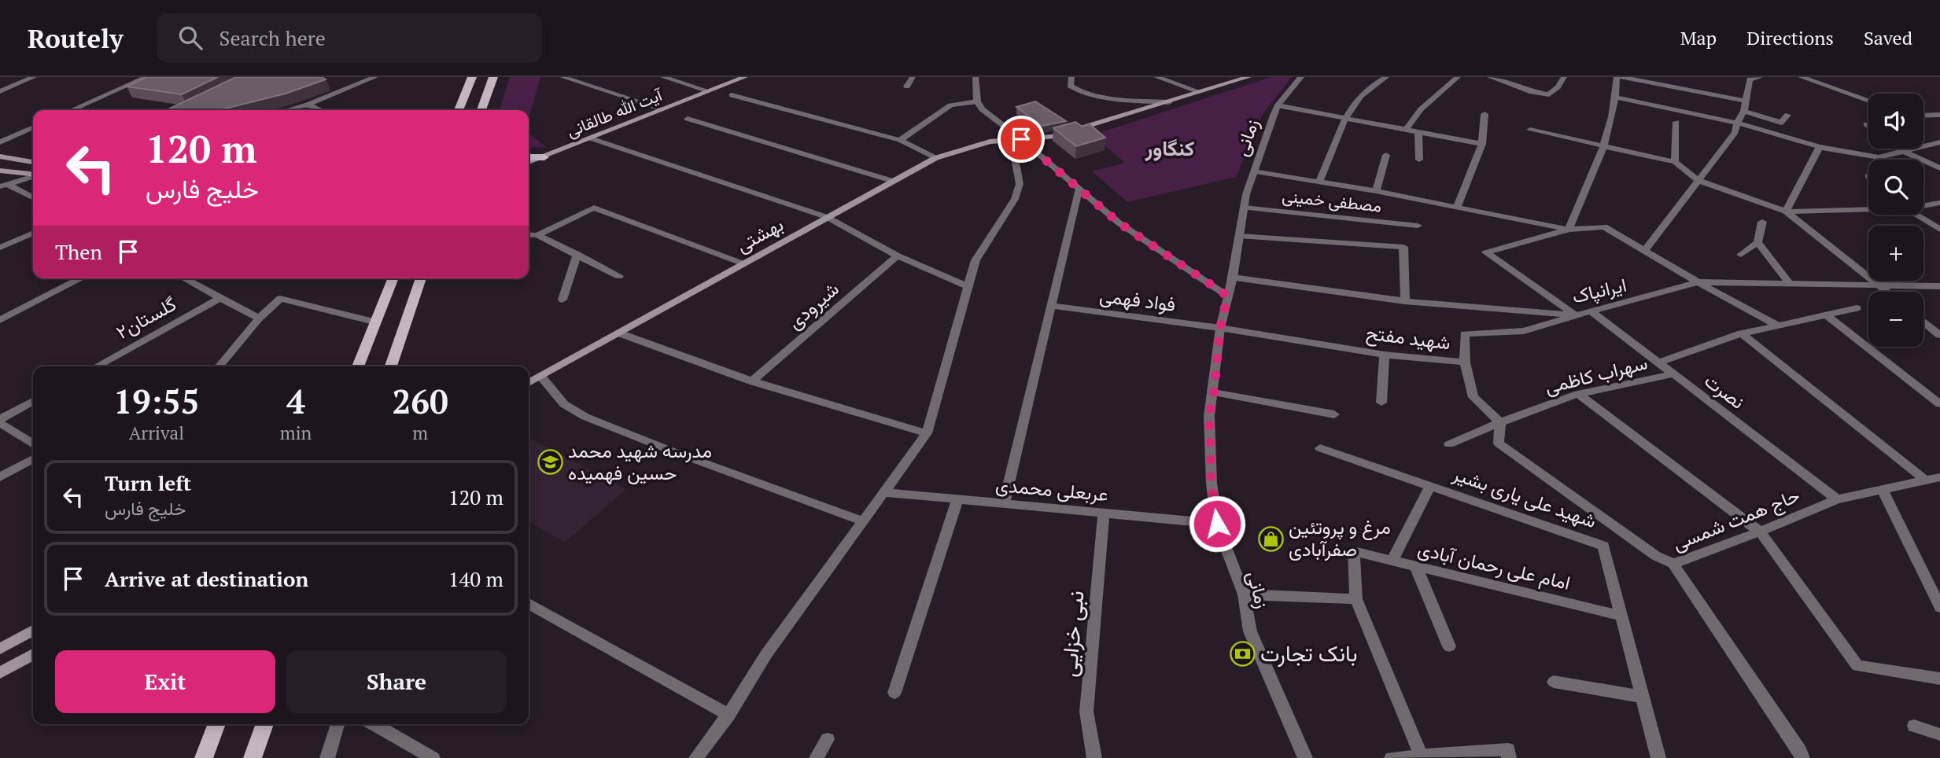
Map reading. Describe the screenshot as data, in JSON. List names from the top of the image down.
{
  "streets": {
    "main road": ["آیت الله طالقانی", "بهشتی"],
    "street": [
      "زمانی",
      "مصطفی خمینی",
      "ایرانپاک",
      "فواد فهمی",
      "شیرودی",
      "گلستان۲",
      "شهید مفتح",
      "سهراب کاظمی",
      "نصرت",
      "عربعلی محمدی",
      "شهید علی یاری بشیر",
      "حاج همت شمسی",
      "امام علی رحمان آبادی",
      "نبی خزایی"
    ]
  },
  "crossings": [
    ["زمانی", "مصطفی خمینی"],
    ["زمانی", "ایرانپاک"],
    ["زمانی", "فواد فهمی"],
    ["زمانی", "شهید مفتح"],
    ["زمانی", "عربعلی محمدی"],
    ["ایرانپاک", "نصرت"],
    ["فواد فهمی", "شهید مفتح"],
    ["شهید مفتح", "سهراب کاظمی"],
    ["سهراب کاظمی", "نصرت"],
    ["نصرت", "حاج همت شمسی"],
    ["عربعلی محمدی", "نبی خزایی"],
    ["شهید علی یاری بشیر", "امام علی رحمان آبادی"]
  ],
  "districts": ["کنگاور"],
  "places": {
    "school or university": ["مدرسه شهید محمد حسین فهمیده"],
    "shop": ["مرغ و پروتئین صفرآبادی"],
    "bank": ["بانک تجارت"]
  },
  "page": {
    "header": "Routely",
    "search": "Search here",
    "nav": ["Map", "Directions", "Saved"],
    "map_buttons": ["+", "−"],
    "turn": ["120 m", "خلیج فارس"],
    "then": "Then",
    "eta": [
      "19:55",
      "Arrival",
      "4",
      "min",
      "260",
      "m"
    ],
    "list": [
      {
        "name": "Turn left",
        "note": "خلیج فارس",
        "value": "120 m"
      },
      {
        "name": "Arrive at destination",
        "value": "140 m"
      }
    ],
    "buttons": ["Exit", "Share"]
  }
}
